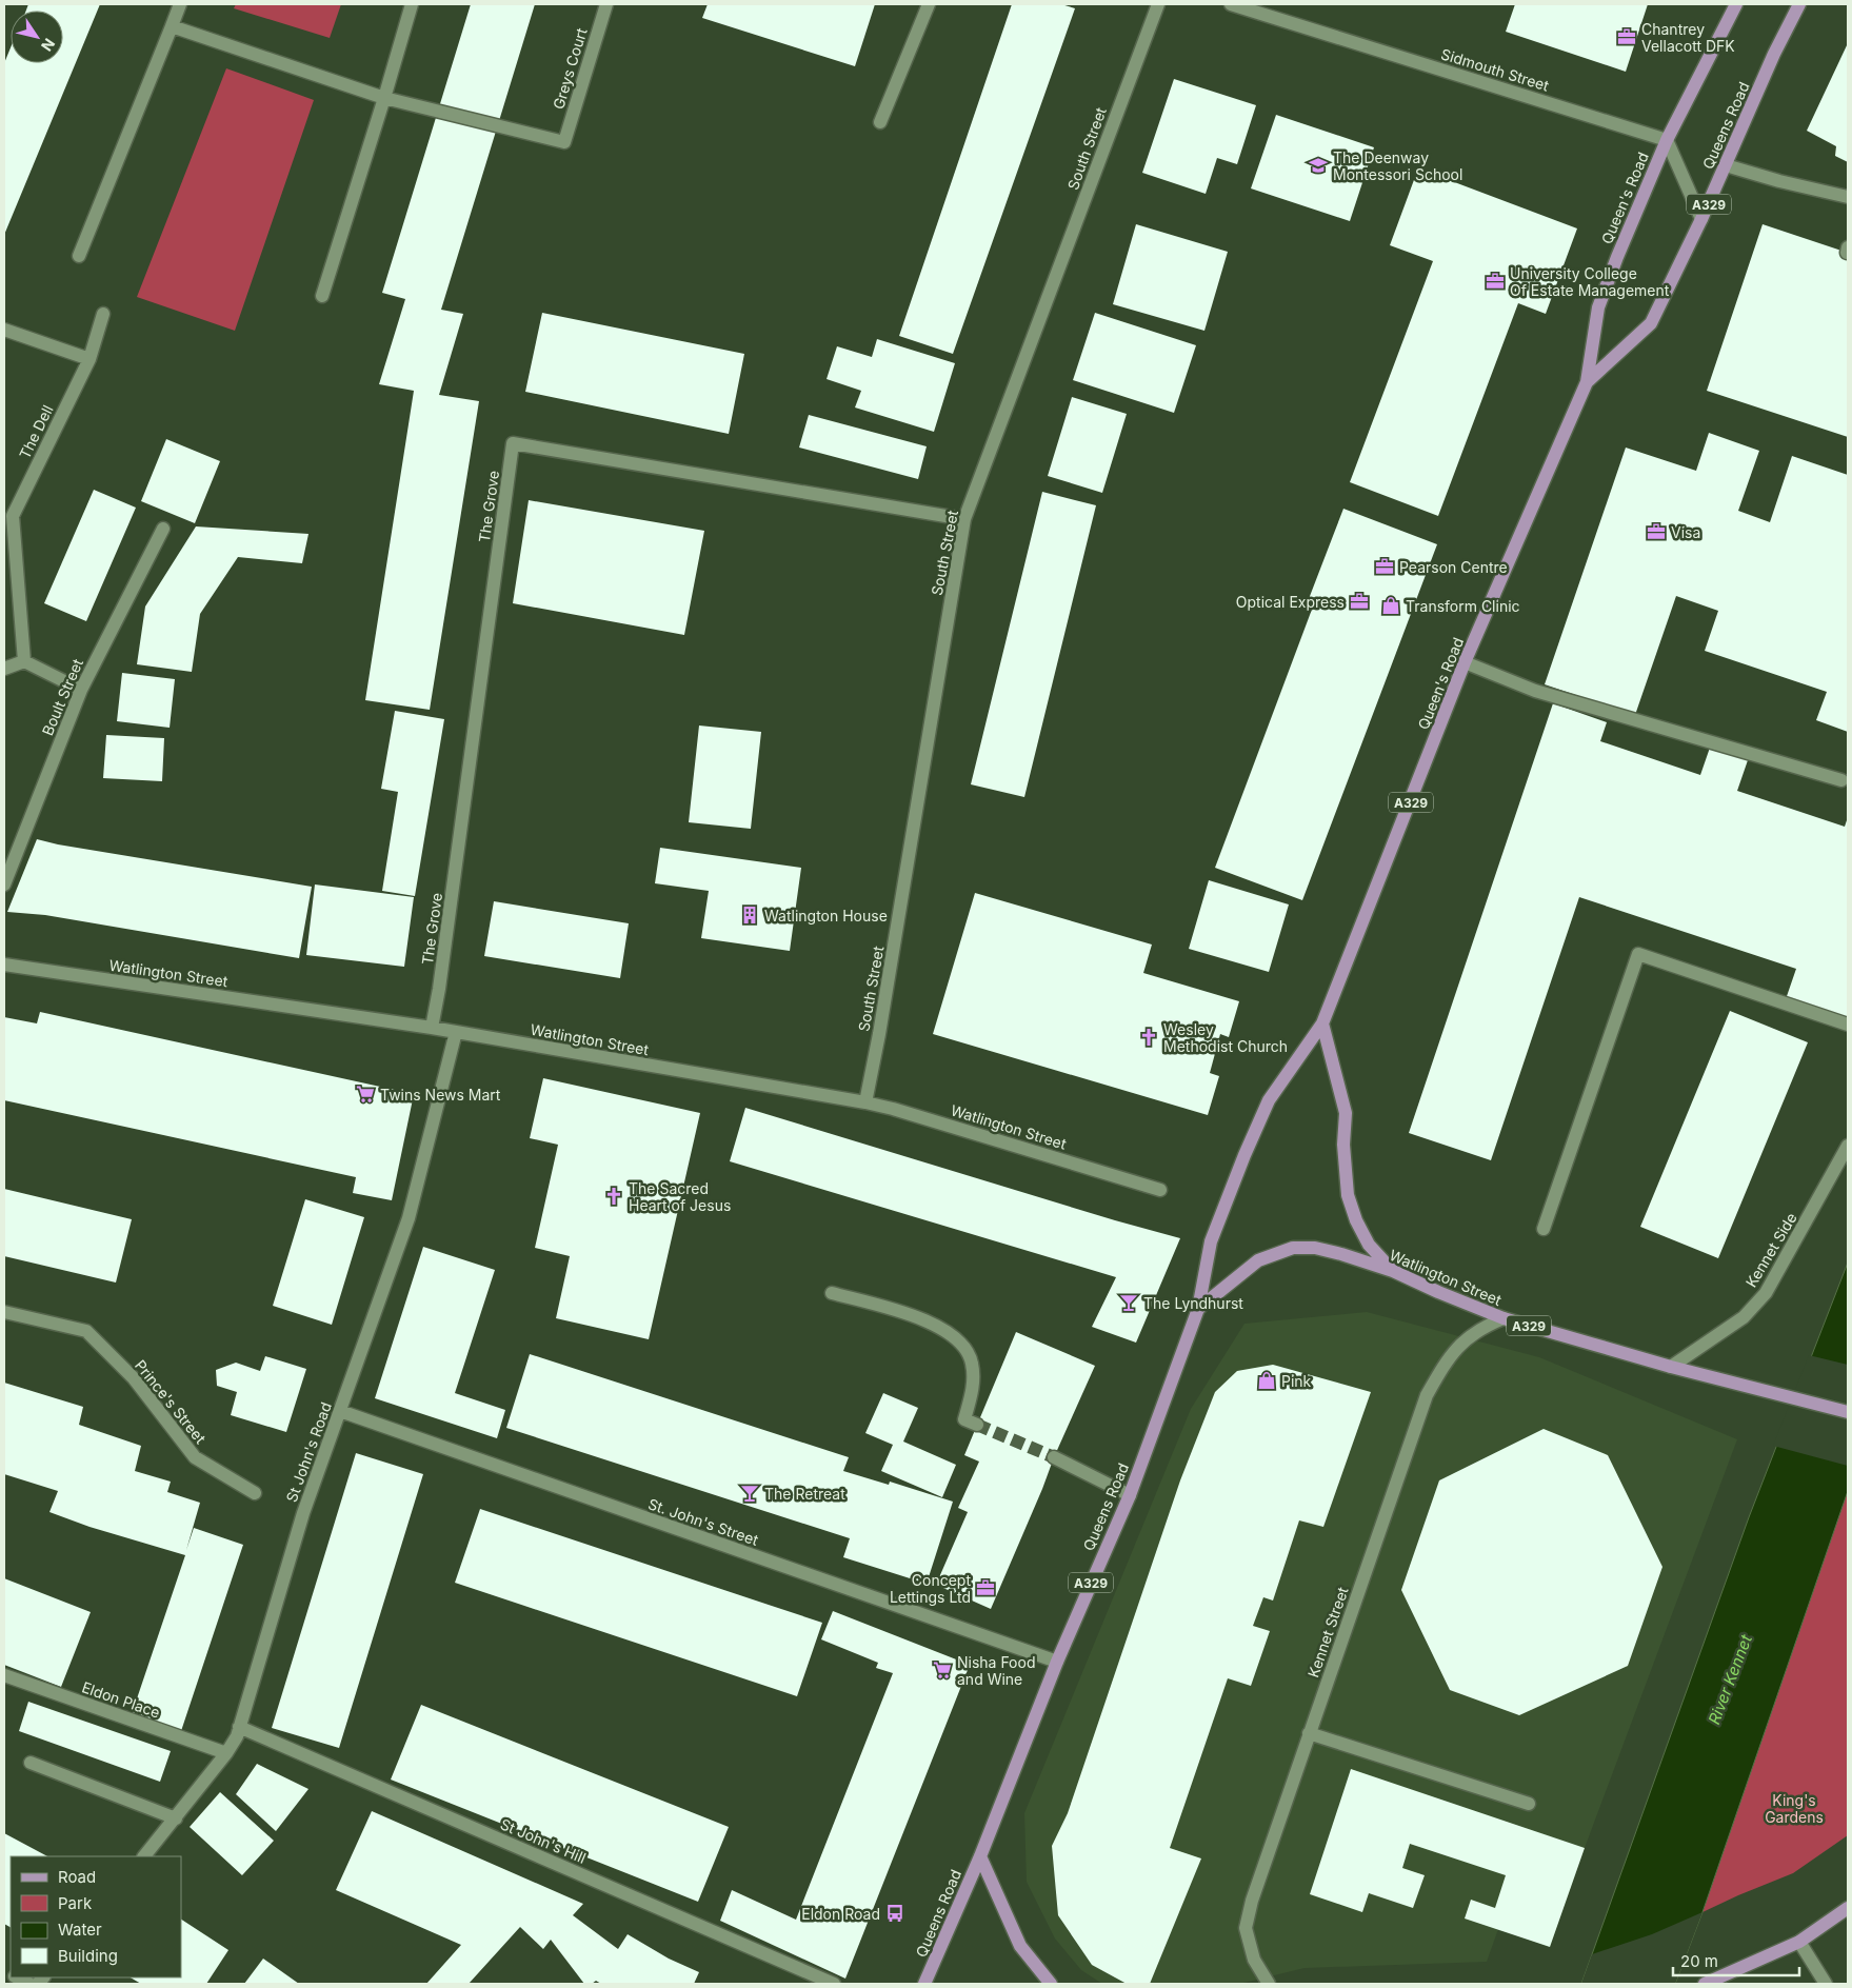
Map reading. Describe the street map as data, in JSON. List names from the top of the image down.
{
  "streets": {
    "main road": [
      "Queens Road",
      "Queen's Road",
      "A329",
      "Watlington Street"
    ],
    "street": [
      "Greys Court",
      "Sidmouth Street",
      "South Street",
      "The Dell",
      "The Grove",
      "Boult Street",
      "Kennet Side",
      "Prince's Street",
      "St John's Road",
      "St. John's Street",
      "Kennet Street",
      "Eldon Place",
      "St John's Hill"
    ]
  },
  "crossings": [
    ["Sidmouth Street", "Queen's Road"],
    ["Queens Road", "Queen's Road"],
    ["Queens Road", "Watlington Street"],
    ["Queens Road", "St. John's Street"],
    ["South Street", "The Grove"],
    ["South Street", "Watlington Street"],
    ["Queen's Road", "A329"],
    ["A329", "Watlington Street"],
    ["The Grove", "Watlington Street"],
    ["Watlington Street", "Kennet Side"],
    ["Watlington Street", "St John's Road"],
    ["Watlington Street", "Kennet Street"],
    ["St John's Road", "St. John's Street"],
    ["St John's Road", "Eldon Place"],
    ["St John's Road", "St John's Hill"]
  ],
  "water": ["River Kennet"],
  "parks": ["King's Gardens"],
  "places": {
    "office": [
      "Chantrey Vellacott DFK",
      "University College Of Estate Management",
      "Visa",
      "Pearson Centre",
      "Optical Express",
      "Concept Lettings Ltd"
    ],
    "school or university": ["The Deenway Montessori School"],
    "shop": ["Transform Clinic", "Pink"],
    "building": ["Watlington House"],
    "church": ["Wesley Methodist Church", "The Sacred Heart of Jesus"],
    "supermarket": ["Twins News Mart", "Nisha Food and Wine"],
    "bar": ["The Lyndhurst", "The Retreat"],
    "bus stop": ["Eldon Road"]
  },
  "legend": [
    "Road",
    "Park",
    "Water",
    "Building"
  ],
  "scale_bar": "20 m",
  "north": "bottom right"
}
